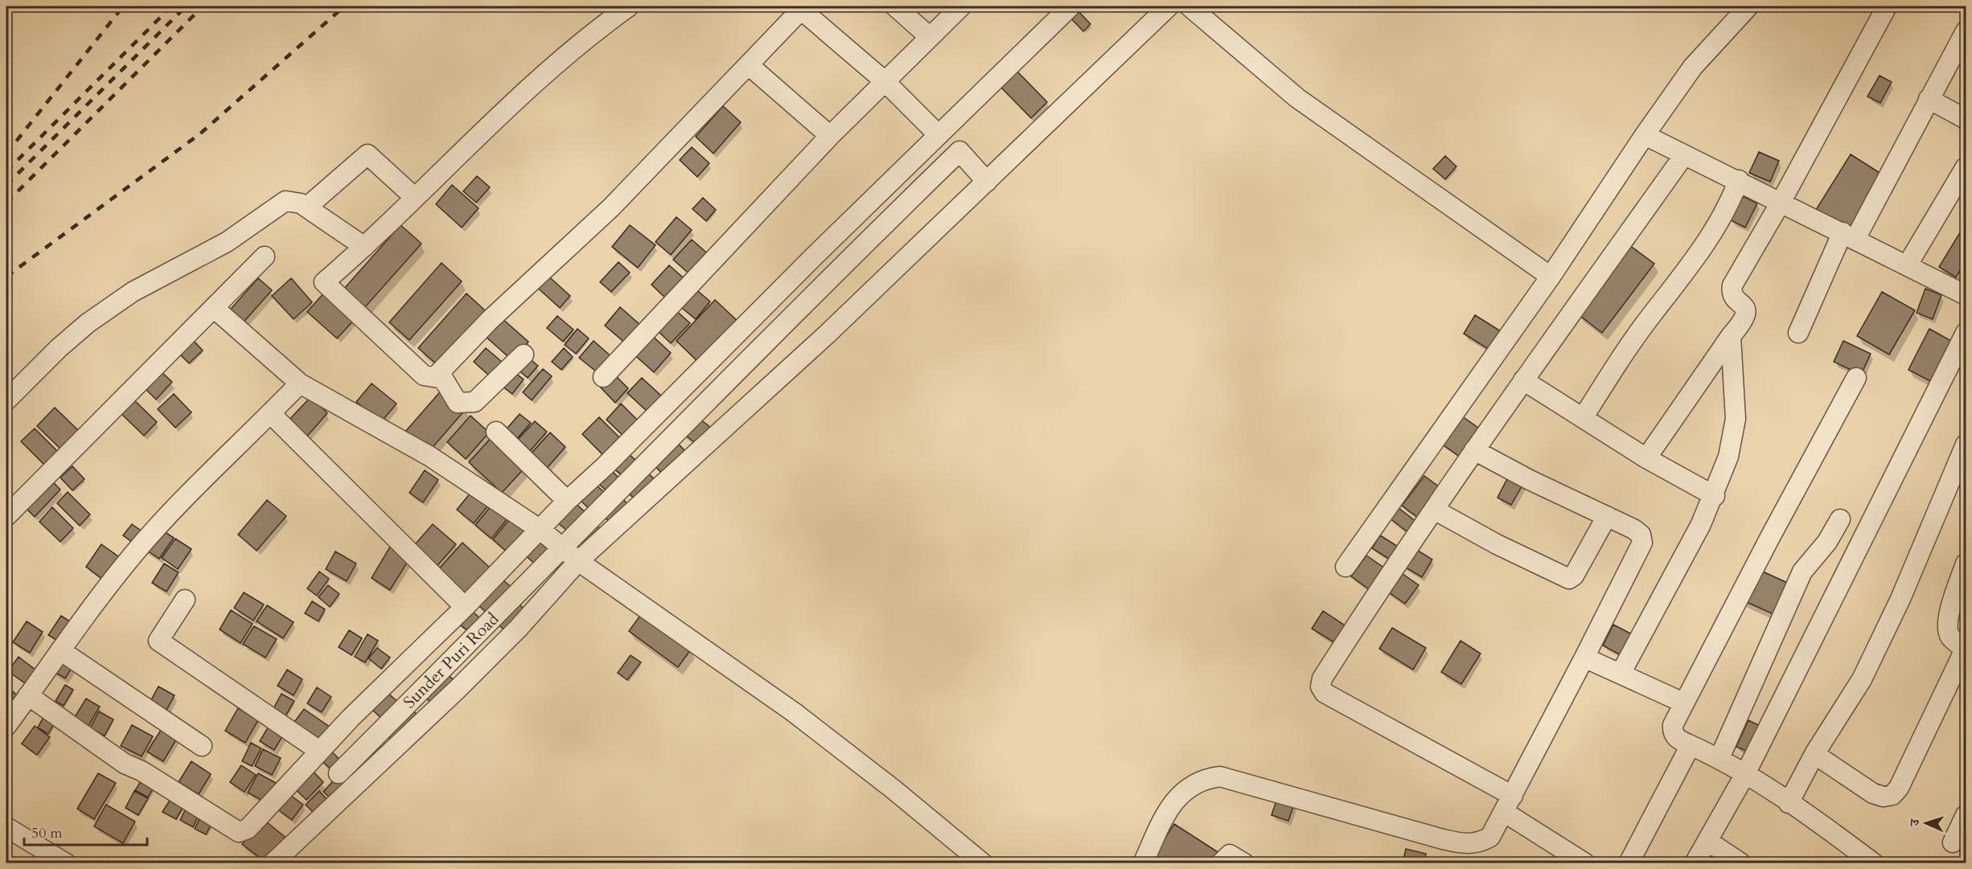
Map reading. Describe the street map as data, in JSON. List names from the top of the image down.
{
  "streets": {
    "street": ["Sunder Puri Road"]
  },
  "scale_bar": "50 m",
  "north": "left"
}
